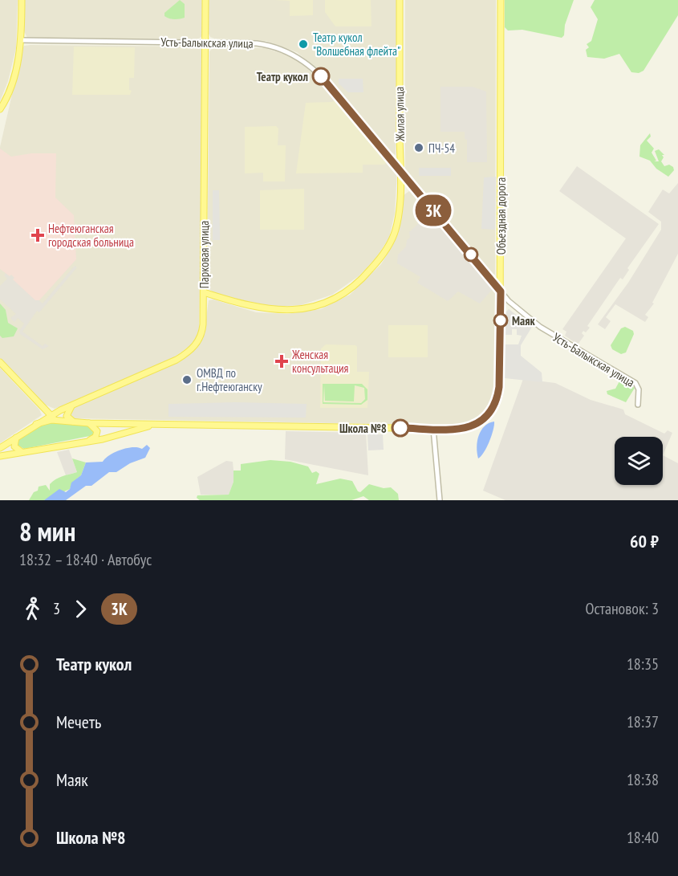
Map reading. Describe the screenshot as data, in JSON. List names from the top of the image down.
{
  "streets": {
    "main road": ["Жилая улица", "Объездная дорога", "Парковая улица"],
    "street": ["Усть-Балыкская улица"]
  },
  "crossings": [
    ["Усть-Балыкская улица", "Жилая улица"],
    ["Усть-Балыкская улица", "Объездная дорога"],
    ["Усть-Балыкская улица", "Парковая улица"],
    ["Жилая улица", "Парковая улица"]
  ],
  "places": {
    "other": [
      "Театр кукол \"Волшебная флейта\"",
      "Театр кукол",
      "ПЧ-54",
      "Маяк",
      "ОМВД по г.Нефтеюганску",
      "Школа №8"
    ],
    "health": ["Нефтеюганская городская больница", "Женская консультация"]
  },
  "lines": ["bus line 3К"],
  "page": {
    "on_map": "3К",
    "heading": ["8 мин", "18:32 – 18:40 · Автобус", "60 ₽"],
    "legs": ["3", "3К", "Остановок: 3"],
    "list": [
      {
        "name": "Театр кукол",
        "value": "18:35"
      },
      {
        "name": "Мечеть",
        "value": "18:37"
      },
      {
        "name": "Маяк",
        "value": "18:38"
      },
      {
        "name": "Школа №8",
        "value": "18:40"
      }
    ]
  }
}
